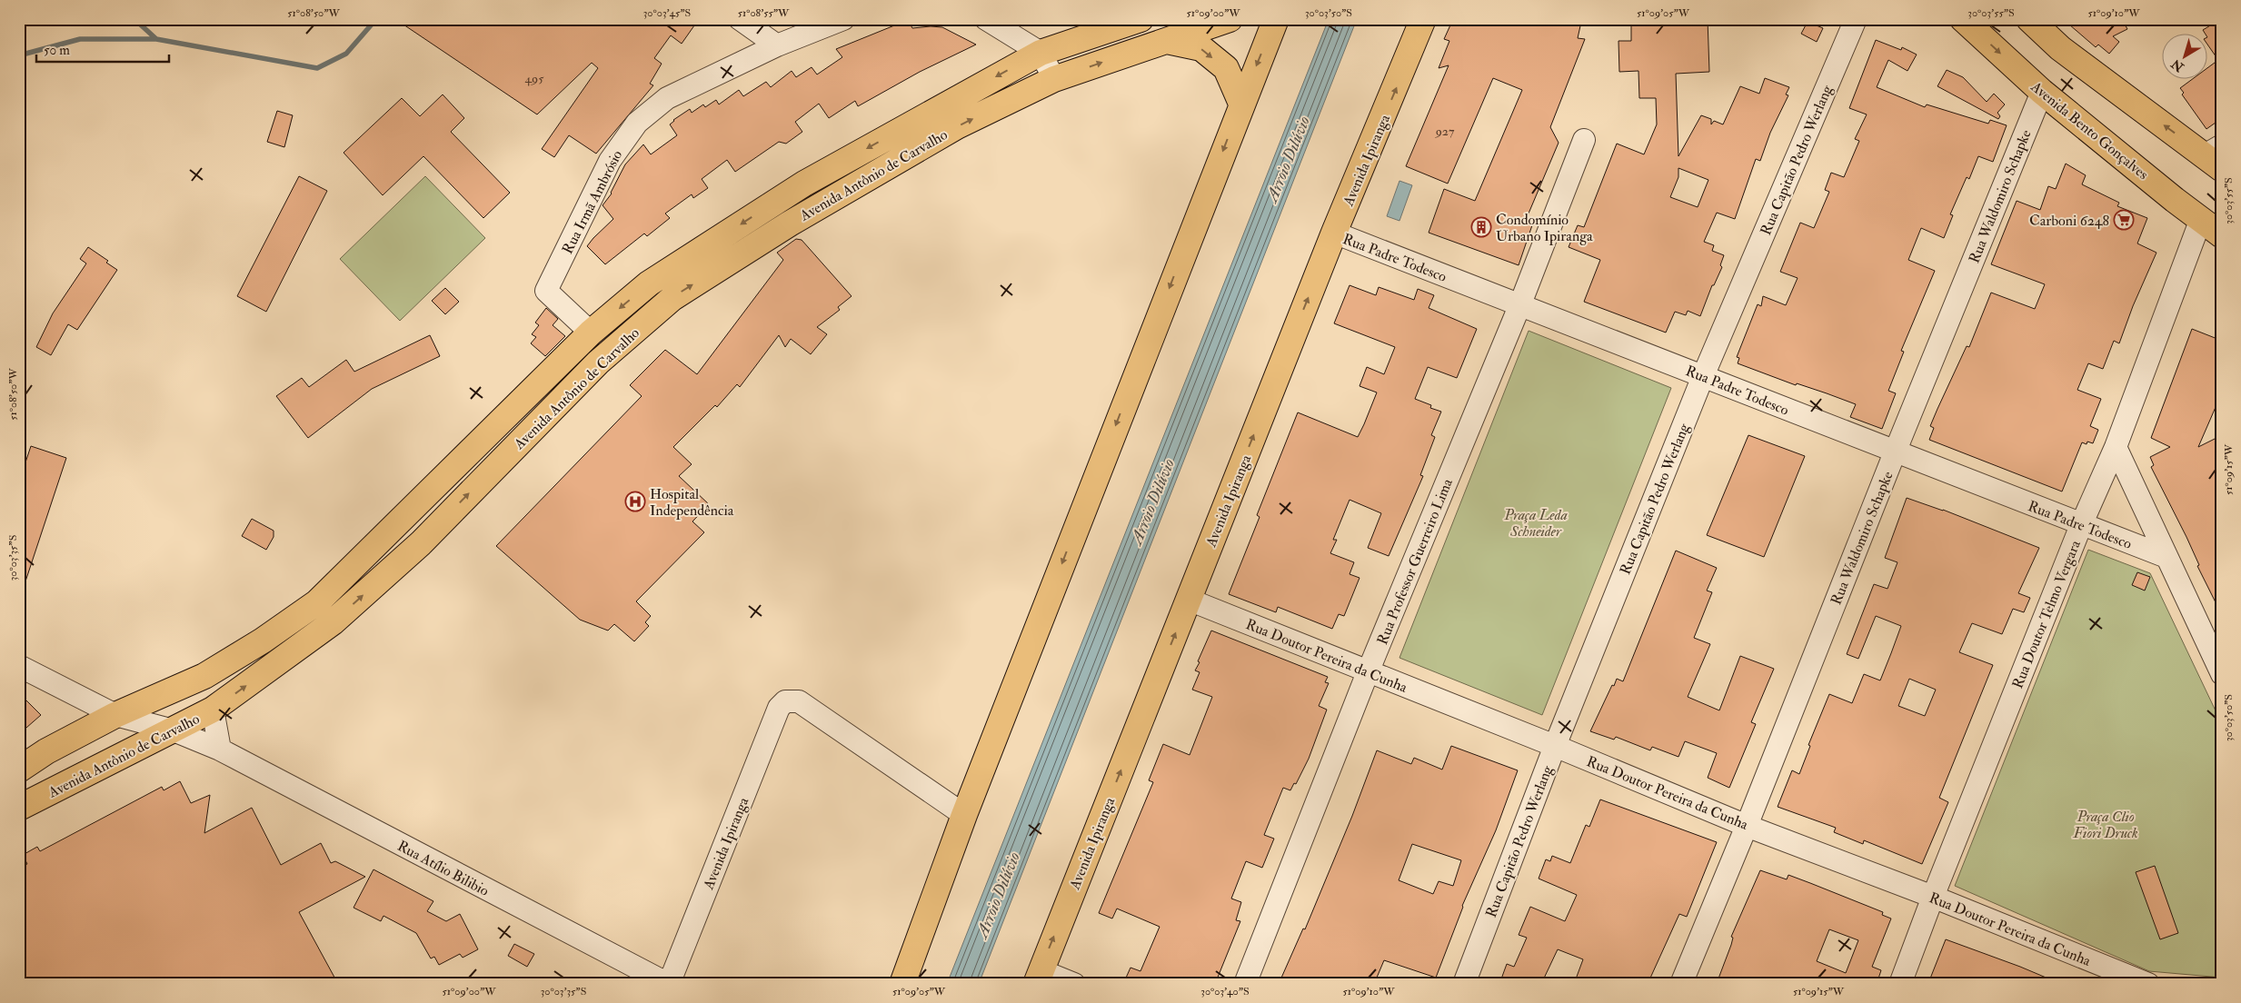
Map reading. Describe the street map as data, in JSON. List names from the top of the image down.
{
  "streets": {
    "main road": ["Avenida Bento Gonçalves", "Avenida Ipiranga", "Avenida Antônio de Carvalho"],
    "street": [
      "Rua Capitão Pedro Werlang",
      "Rua Waldomiro Schapke",
      "Rua Irmã Ambrósio",
      "Rua Padre Todesco",
      "Rua Professor Guerreiro Lima",
      "Rua Doutor Telmo Vergara",
      "Rua Doutor Pereira da Cunha",
      "Rua Atílio Bilibio"
    ]
  },
  "crossings": [
    ["Avenida Bento Gonçalves", "Rua Waldomiro Schapke"],
    ["Avenida Bento Gonçalves", "Rua Doutor Telmo Vergara"],
    ["Avenida Ipiranga", "Rua Padre Todesco"],
    ["Avenida Ipiranga", "Rua Doutor Pereira da Cunha"],
    ["Avenida Ipiranga", "Rua Atílio Bilibio"],
    ["Rua Capitão Pedro Werlang", "Rua Padre Todesco"],
    ["Rua Capitão Pedro Werlang", "Rua Doutor Pereira da Cunha"],
    ["Avenida Antônio de Carvalho", "Rua Irmã Ambrósio"],
    ["Avenida Antônio de Carvalho", "Rua Atílio Bilibio"],
    ["Rua Waldomiro Schapke", "Rua Padre Todesco"],
    ["Rua Waldomiro Schapke", "Rua Doutor Pereira da Cunha"],
    ["Rua Padre Todesco", "Rua Professor Guerreiro Lima"],
    ["Rua Padre Todesco", "Rua Doutor Telmo Vergara"],
    ["Rua Professor Guerreiro Lima", "Rua Doutor Pereira da Cunha"],
    ["Rua Doutor Telmo Vergara", "Rua Doutor Pereira da Cunha"]
  ],
  "water": ["Arroio Dilúvio"],
  "parks": ["Praça Leda Schneider", "Praça Clio Fiori Druck"],
  "places": {
    "supermarket": ["Carboni 6248"],
    "building": ["Condomínio Urbano Ipiranga"],
    "hospital": ["Hospital Independência"]
  },
  "house_numbers": ["495", "927"],
  "scale_bar": "50 m",
  "north": "bottom left",
  "coordinates": [
    "51°08'50\"W",
    "30°03'45\"S",
    "51°08'55\"W",
    "51°09'00\"W",
    "30°03'50\"S",
    "51°09'05\"W",
    "30°03'55\"S",
    "51°09'10\"W",
    "51°09'15\"W",
    "30°03'35\"S",
    "30°03'40\"S"
  ]
}
